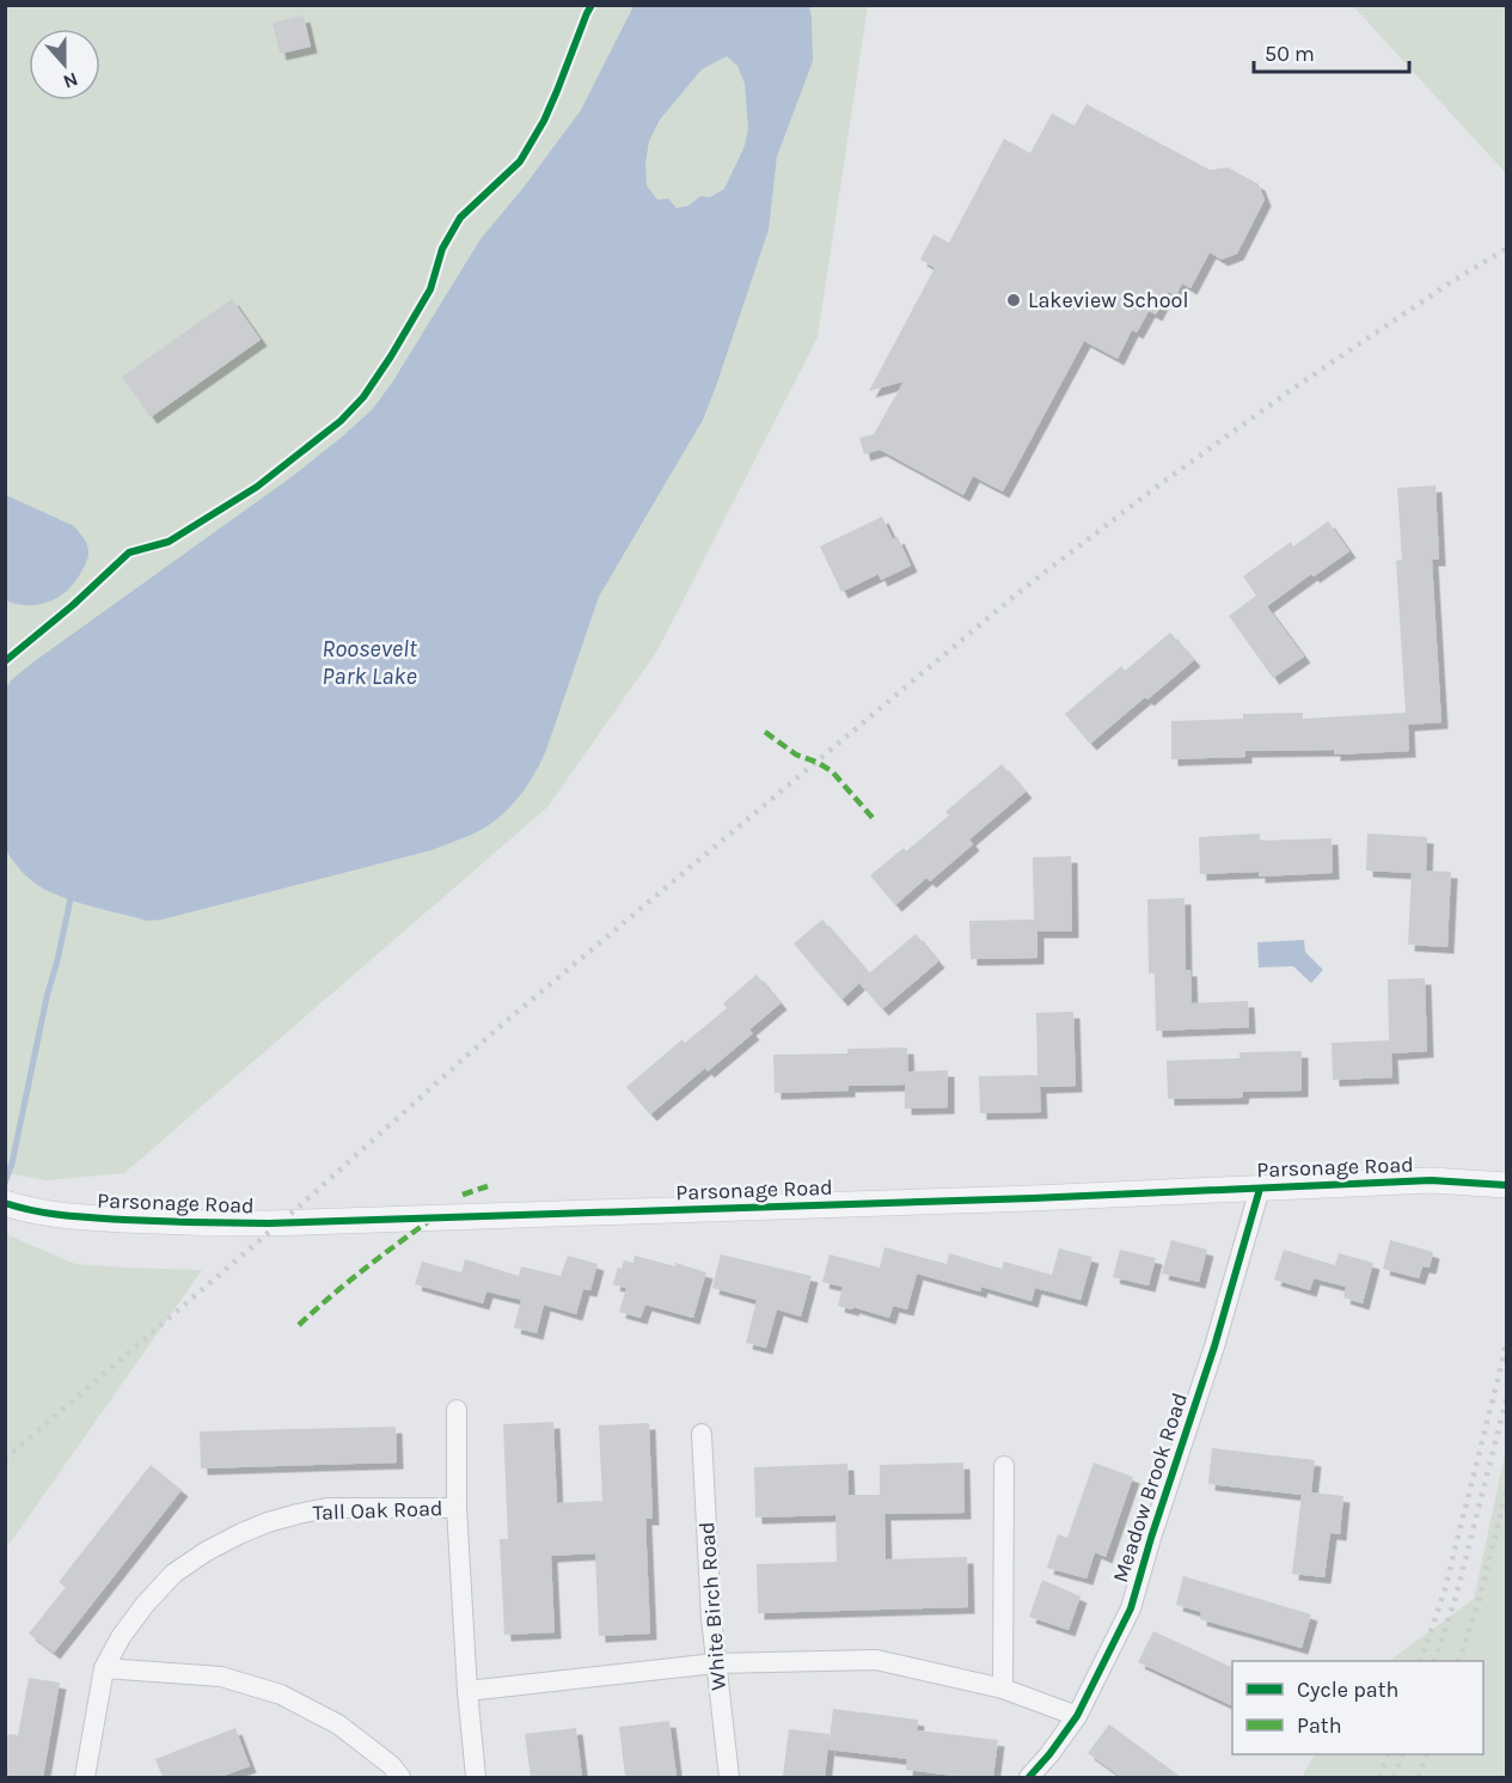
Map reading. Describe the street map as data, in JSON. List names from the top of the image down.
{
  "streets": {
    "street": [
      "Parsonage Road",
      "Meadow Brook Road",
      "Tall Oak Road",
      "White Birch Road"
    ]
  },
  "crossings": [
    ["Parsonage Road", "Meadow Brook Road"]
  ],
  "water": ["Roosevelt Park Lake"],
  "places": ["Lakeview School"],
  "legend": ["Cycle path", "Path"],
  "scale_bar": "50 m",
  "north": "bottom"
}
